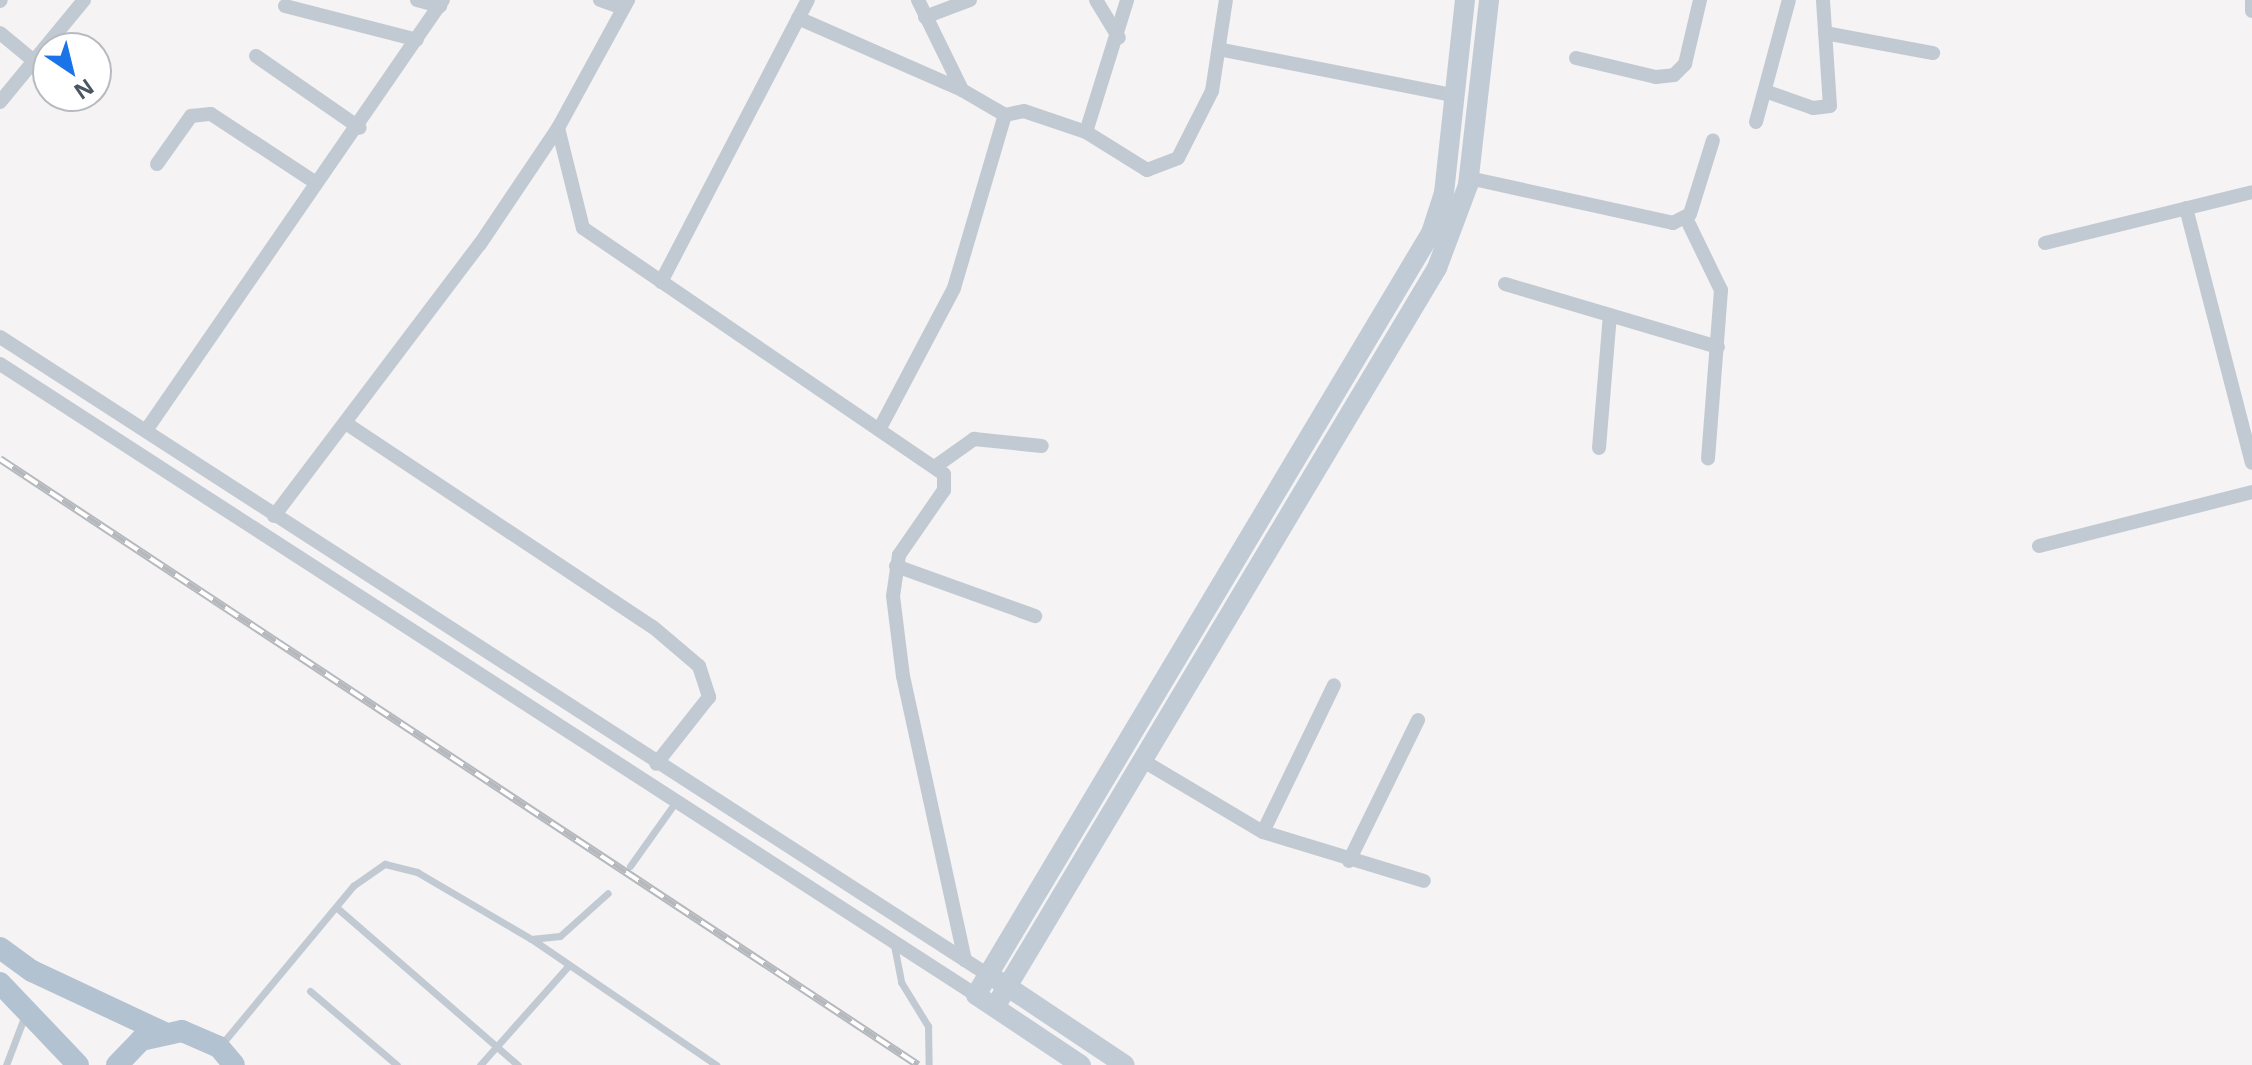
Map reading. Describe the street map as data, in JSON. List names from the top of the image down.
{
  "north": "bottom right"
}
